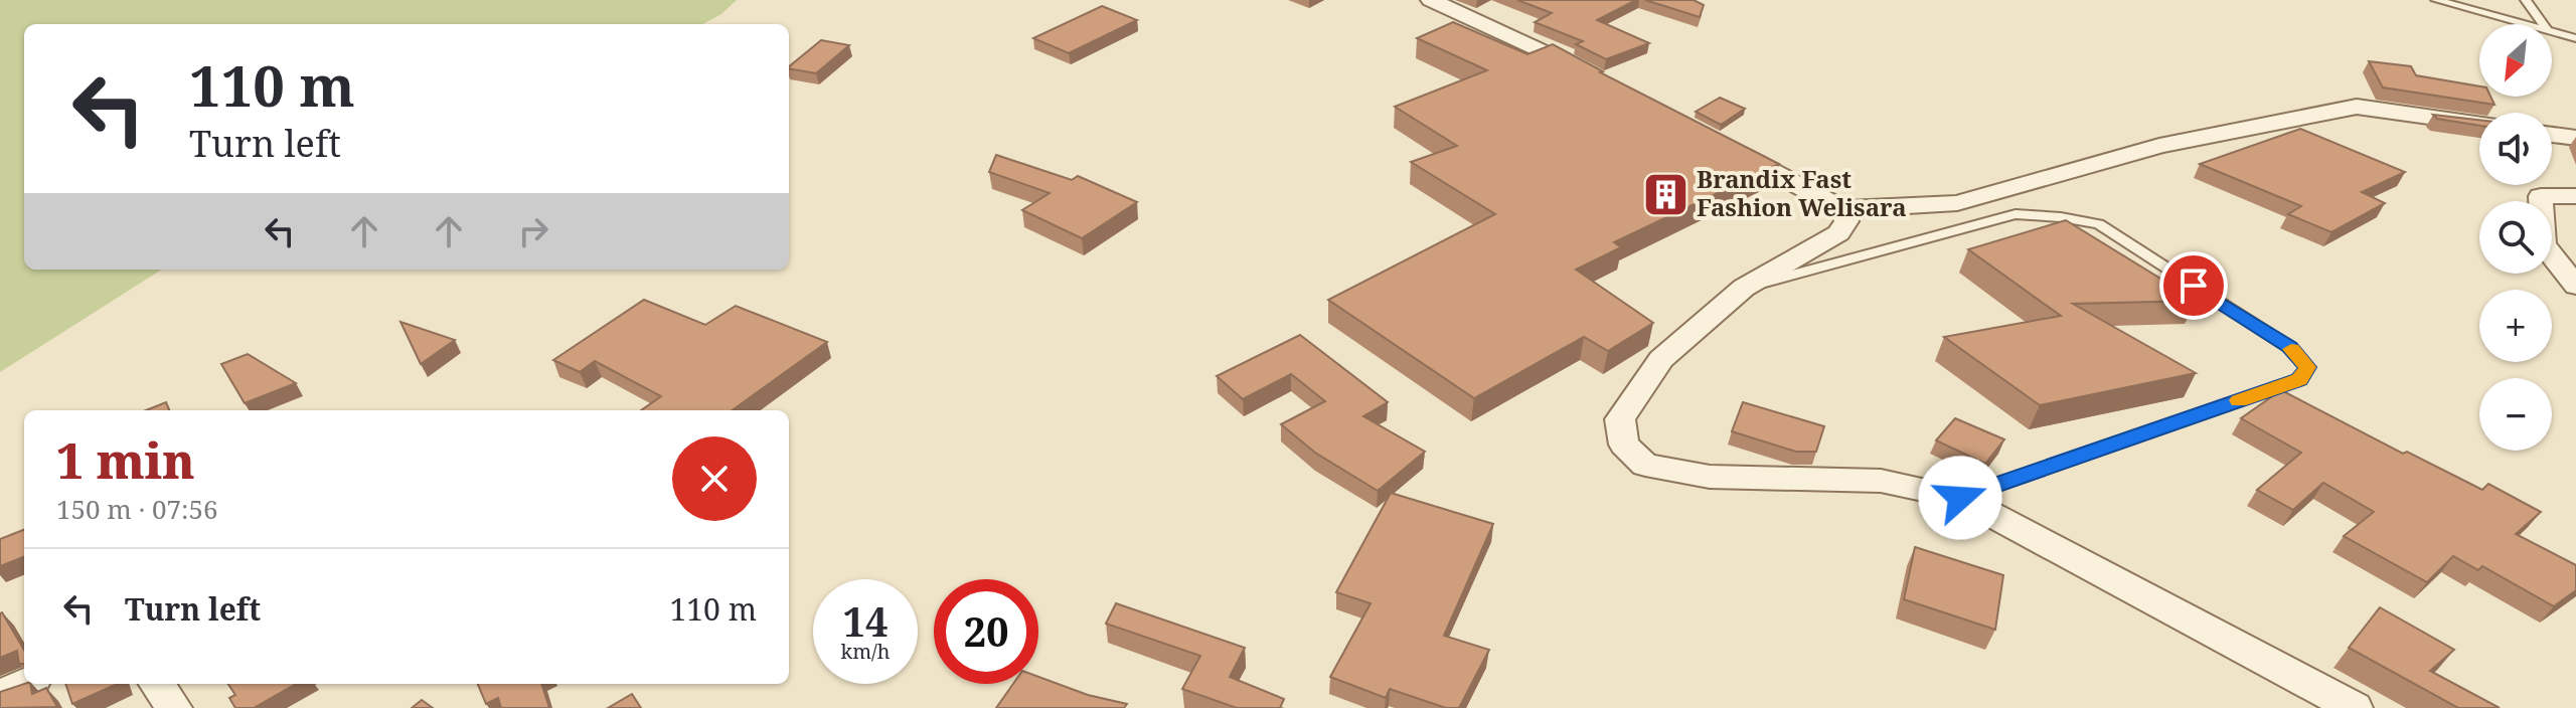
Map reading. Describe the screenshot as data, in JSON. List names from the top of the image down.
{
  "places": {
    "building": ["Brandix Fast Fashion Welisara"]
  },
  "north": "bottom left",
  "page": {
    "map_buttons": ["+", "−"],
    "turn": ["110 m", "Turn left"],
    "heading": ["1 min", "150 m · 07:56"],
    "list": [
      {
        "name": "Turn left",
        "value": "110 m"
      }
    ],
    "speed": "14 km/h",
    "limit": "20"
  }
}
